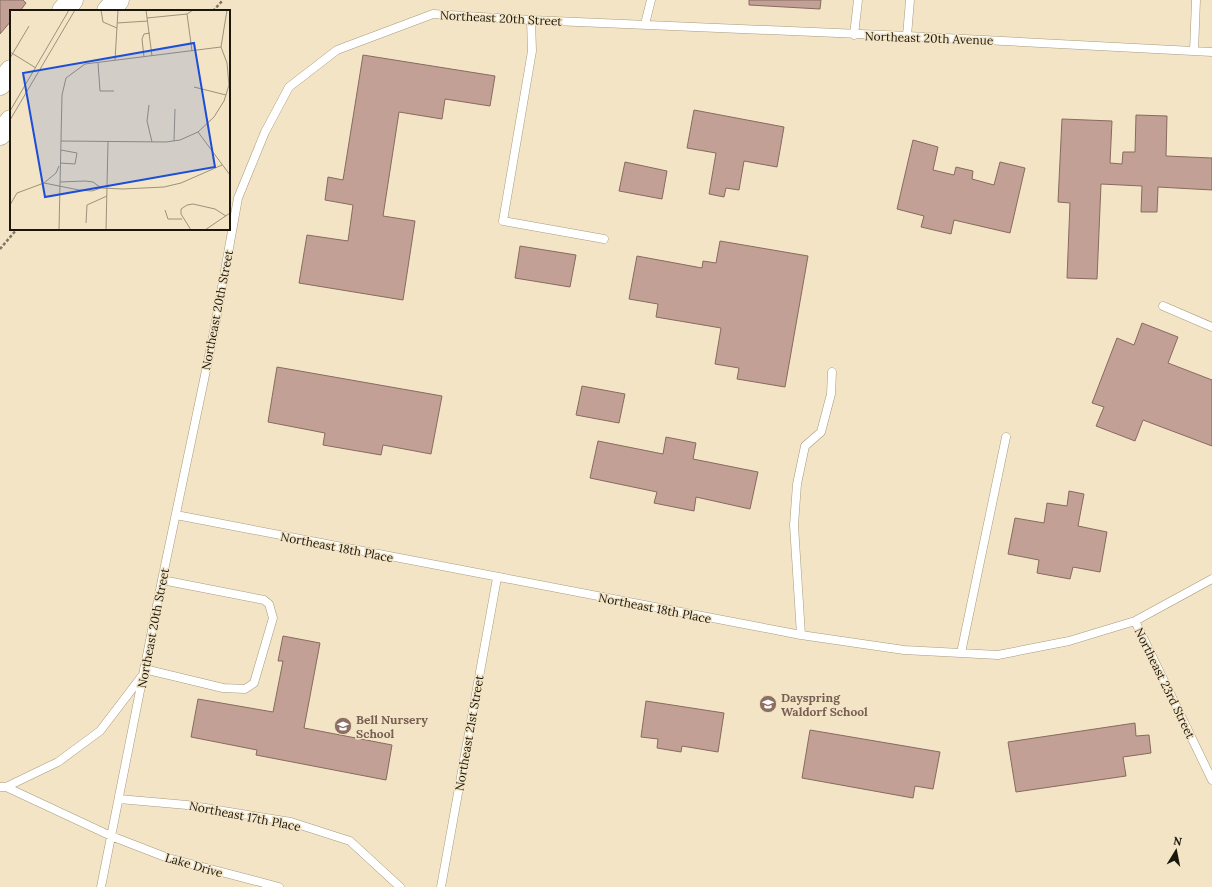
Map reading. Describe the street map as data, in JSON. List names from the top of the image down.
{
  "streets": {
    "lane": [
      "Northeast 20th Street",
      "Northeast 20th Avenue",
      "Northeast 18th Place",
      "Northeast 23rd Street",
      "Northeast 21st Street",
      "Northeast 17th Place",
      "Lake Drive"
    ]
  },
  "crossings": [
    ["Northeast 20th Street", "Northeast 20th Avenue"],
    ["Northeast 20th Street", "Northeast 18th Place"],
    ["Northeast 20th Street", "Northeast 17th Place"],
    ["Northeast 20th Street", "Lake Drive"],
    ["Northeast 18th Place", "Northeast 23rd Street"],
    ["Northeast 18th Place", "Northeast 21st Street"]
  ],
  "places": {
    "school or university": ["Dayspring Waldorf School", "Bell Nursery School"]
  },
  "north": "top"
}
